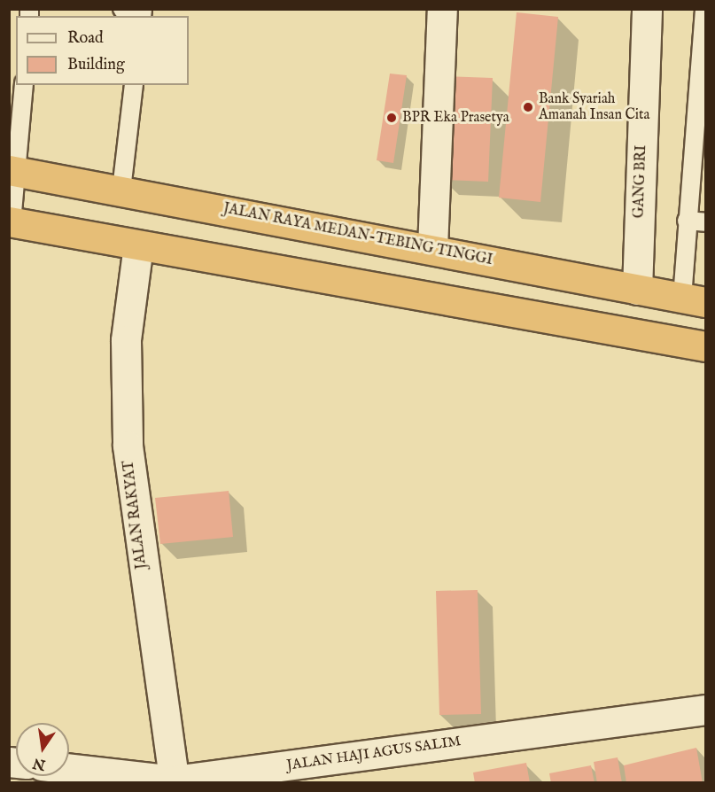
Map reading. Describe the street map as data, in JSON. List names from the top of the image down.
{
  "streets": {
    "highway": ["JALAN RAYA MEDAN-TEBING TINGGI"],
    "street": ["GANG BRI", "JALAN RAKYAT", "JALAN HAJI AGUS SALIM"]
  },
  "crossings": [
    ["GANG BRI", "JALAN RAYA MEDAN-TEBING TINGGI"],
    ["JALAN RAKYAT", "JALAN HAJI AGUS SALIM"]
  ],
  "places": ["Bank Syariah Amanah Insan Cita", "BPR Eka Prasetya"],
  "legend": ["Road", "Building"],
  "north": "bottom"
}
